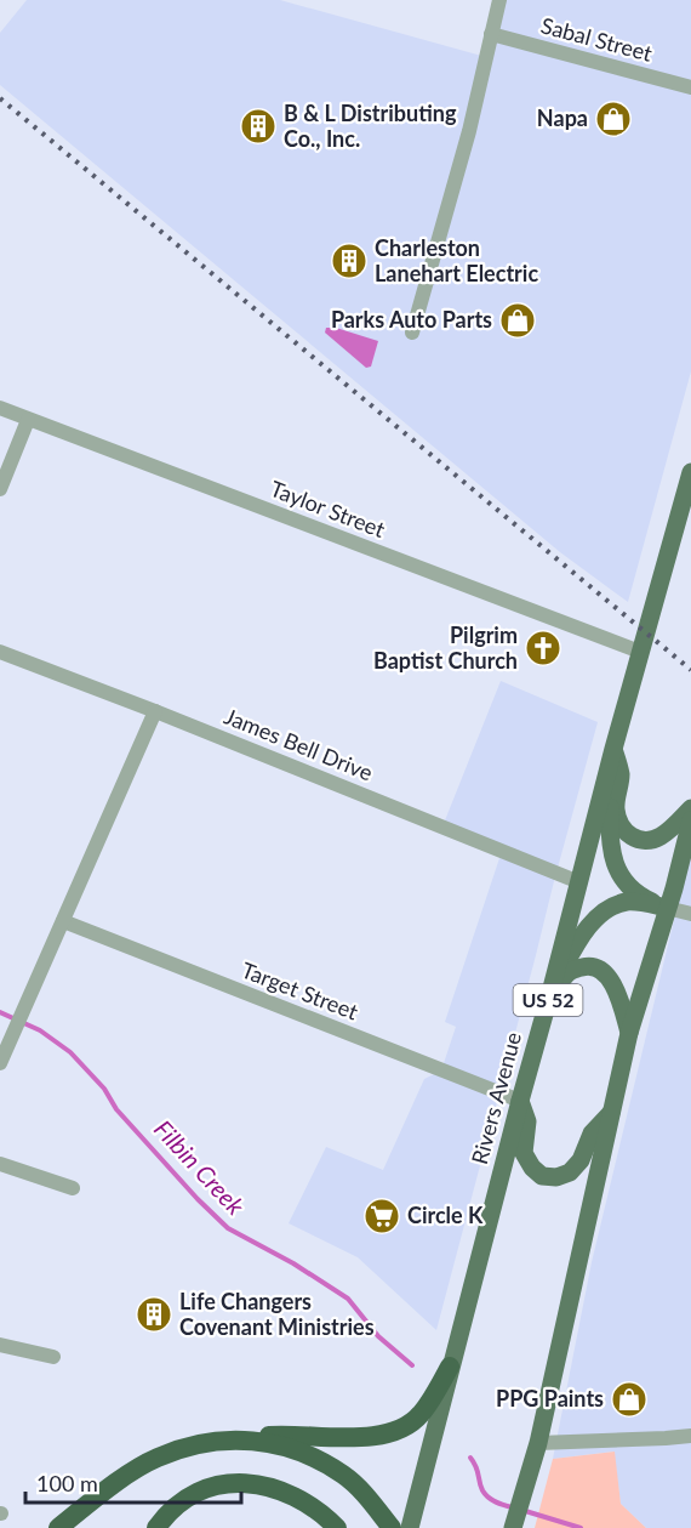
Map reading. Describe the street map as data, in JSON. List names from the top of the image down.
{
  "streets": {
    "main road": ["US 52", "Rivers Avenue"],
    "street": [
      "Sabal Street",
      "Taylor Street",
      "James Bell Drive",
      "Target Street"
    ]
  },
  "crossings": [
    ["Taylor Street", "Rivers Avenue"],
    ["James Bell Drive", "Rivers Avenue"],
    ["Target Street", "Rivers Avenue"]
  ],
  "water": ["Filbin Creek"],
  "places": {
    "shop": ["Napa", "Parks Auto Parts", "PPG Paints"],
    "building": ["B & L Distributing Co., Inc.", "Charleston Lanehart Electric", "Life Changers Covenant Ministries"],
    "church": ["Pilgrim Baptist Church"],
    "supermarket": ["Circle K"]
  },
  "scale_bar": "100 m"
}
